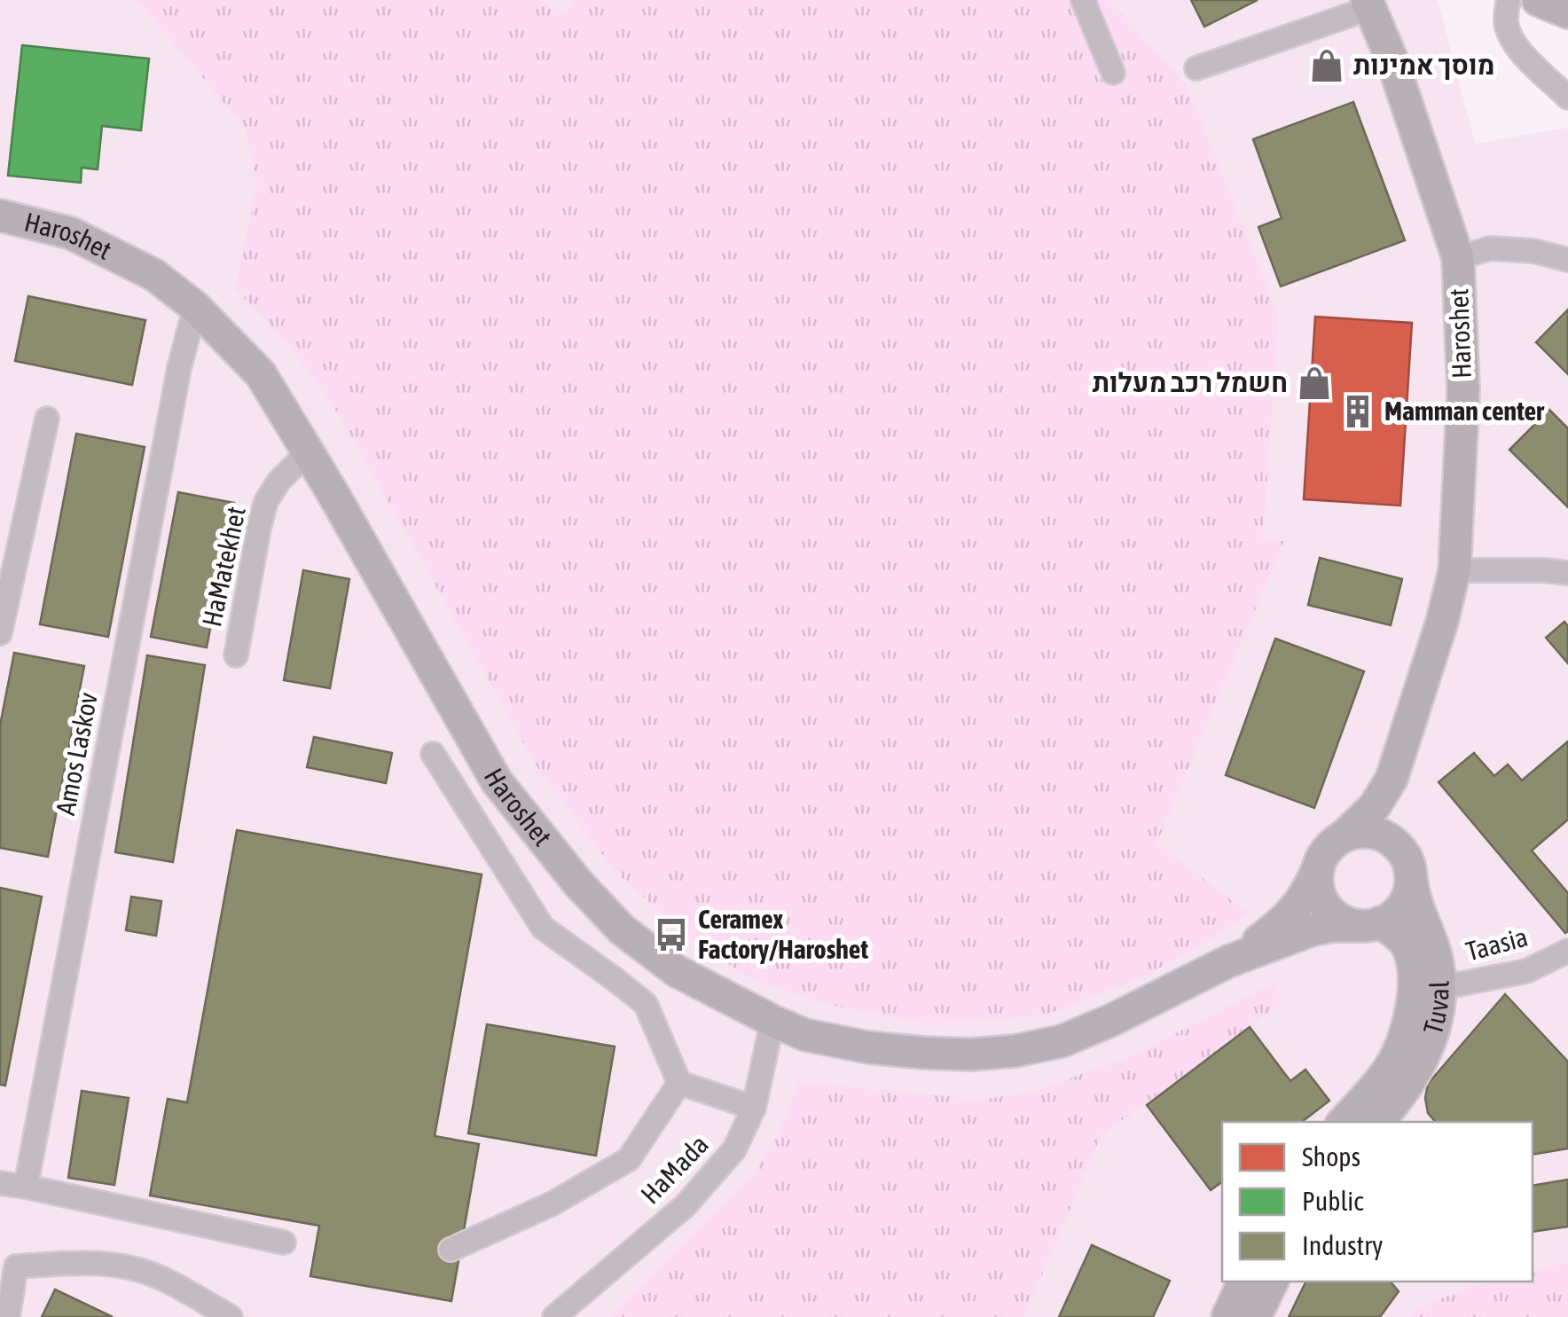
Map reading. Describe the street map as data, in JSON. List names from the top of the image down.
{
  "streets": {
    "street": [
      "Haroshet",
      "HaMatekhet",
      "Amos Laskov",
      "Taasia",
      "Tuval",
      "HaMada"
    ]
  },
  "crossings": [
    ["Haroshet", "HaMatekhet"],
    ["Haroshet", "Amos Laskov"],
    ["Haroshet", "Tuval"],
    ["Haroshet", "HaMada"],
    ["Taasia", "Tuval"]
  ],
  "places": {
    "shop": ["מוסך אמינות", "חשמל רכב מעלות"],
    "building": ["Mamman center"],
    "bus stop": ["Ceramex Factory/Haroshet"]
  },
  "legend": ["Shops", "Public", "Industry"]
}
